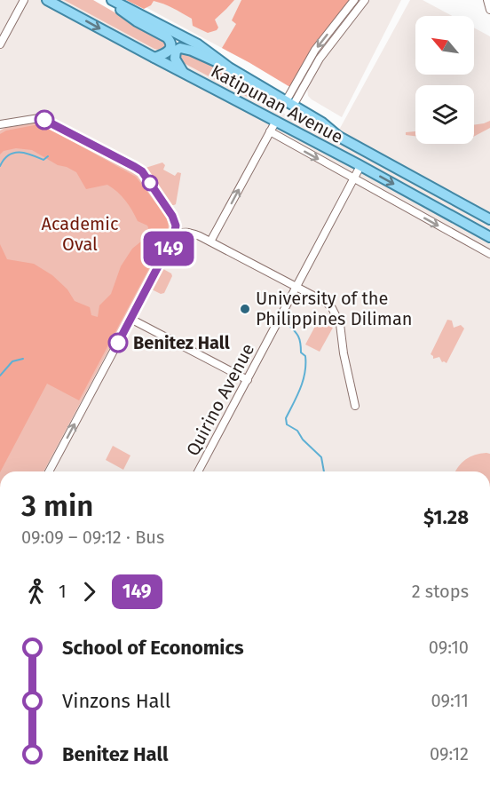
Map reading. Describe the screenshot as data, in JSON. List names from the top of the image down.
{
  "streets": {
    "main road": ["Katipunan Avenue"],
    "street": ["Quirino Avenue"]
  },
  "crossings": [
    ["Katipunan Avenue", "Quirino Avenue"]
  ],
  "parks": ["Academic Oval"],
  "places": ["University of the Philippines Diliman", "Benitez Hall"],
  "lines": ["bus line 149"],
  "north": "top left",
  "page": {
    "on_map": "149",
    "heading": ["3 min", "09:09 – 09:12 · Bus", "$1.28"],
    "legs": ["1", "149", "2 stops"],
    "list": [
      {
        "name": "School of Economics",
        "value": "09:10"
      },
      {
        "name": "Vinzons Hall",
        "value": "09:11"
      },
      {
        "name": "Benitez Hall",
        "value": "09:12"
      }
    ]
  }
}
